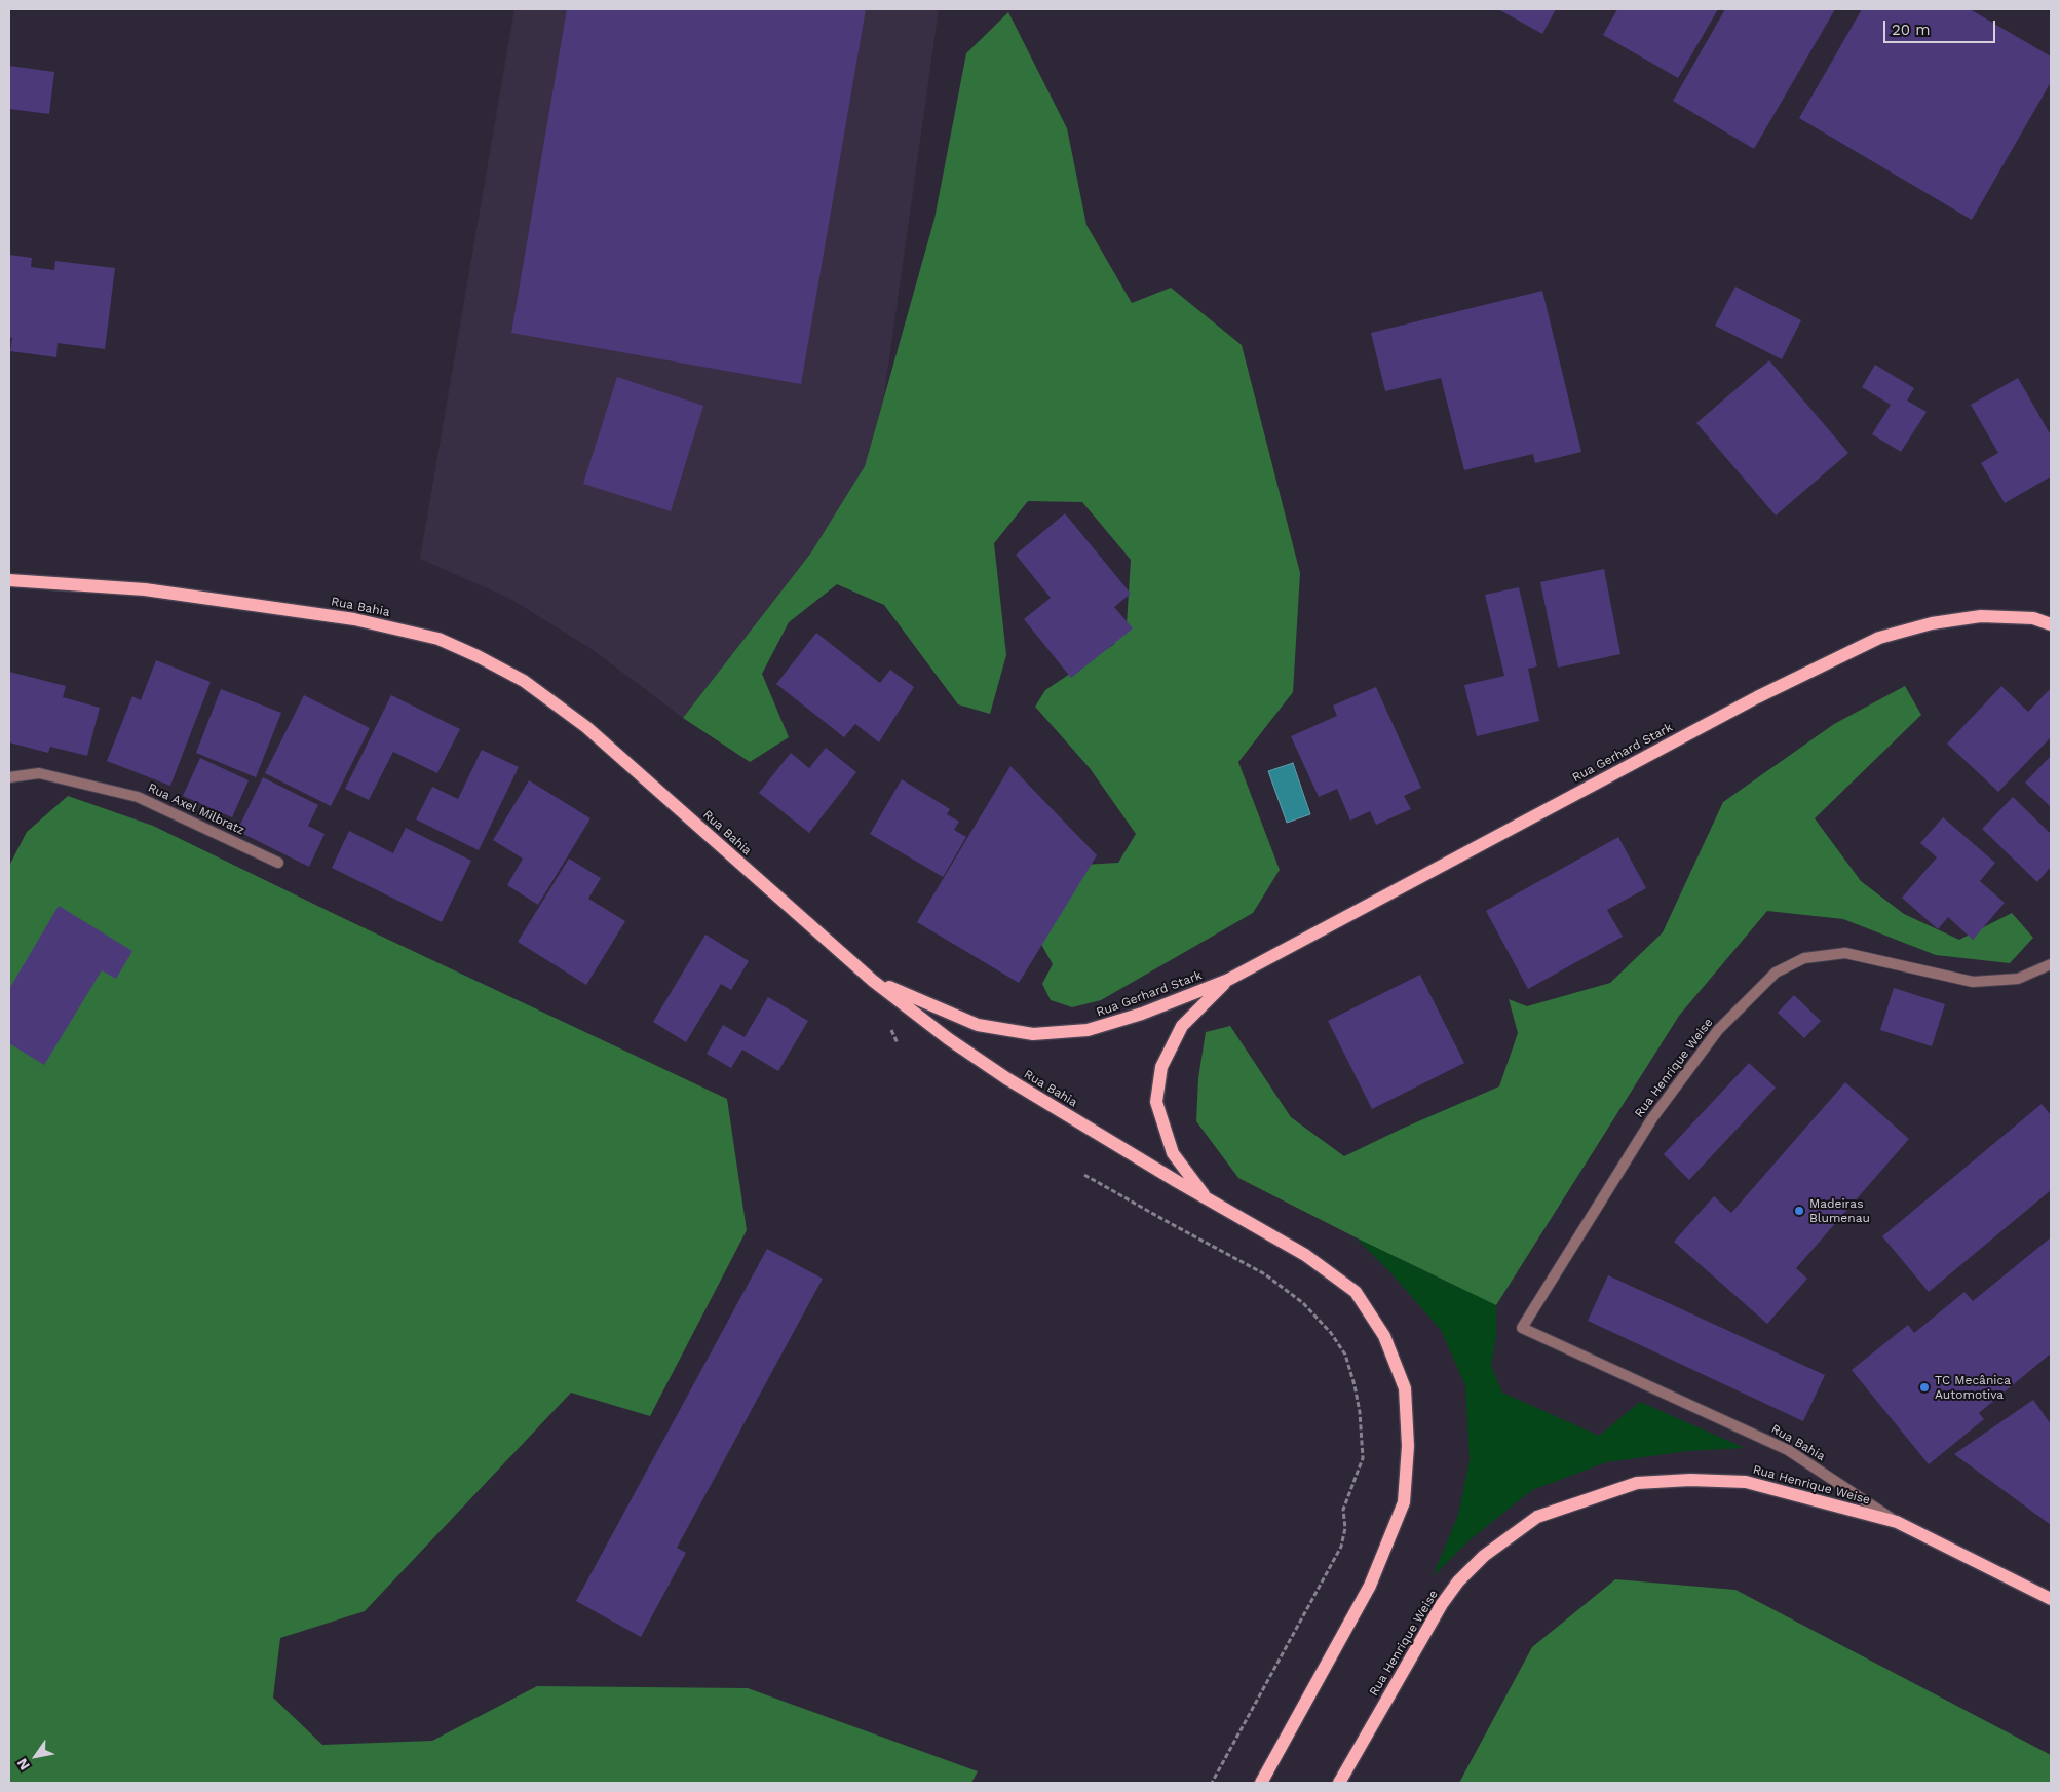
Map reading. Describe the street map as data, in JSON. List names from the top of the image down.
{
  "streets": {
    "main road": ["Rua Bahia", "Rua Gerhard Stark", "Rua Henrique Weise"],
    "street": ["Rua Axel Milbratz"]
  },
  "crossings": [
    ["Rua Bahia", "Rua Gerhard Stark"],
    ["Rua Bahia", "Rua Henrique Weise"]
  ],
  "places": ["Madeiras Blumenau", "TC Mecânica Automotiva"],
  "scale_bar": "20 m",
  "north": "bottom left"
}
